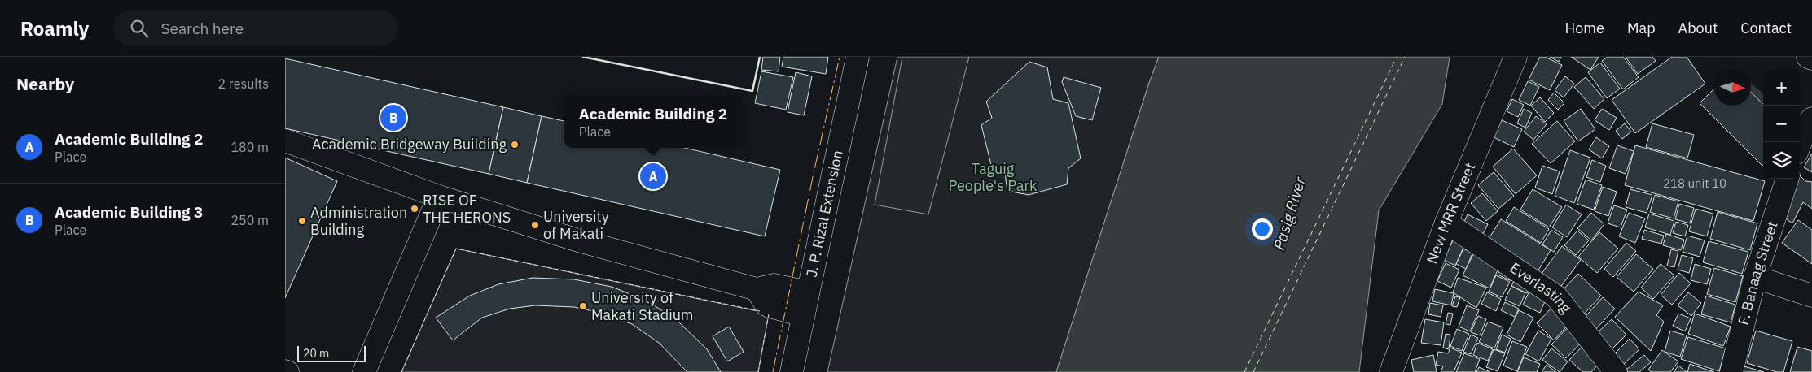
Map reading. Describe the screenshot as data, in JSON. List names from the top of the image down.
{
  "streets": {
    "street": [
      "New MRR Street",
      "J. P. Rizal Extension",
      "F. Banaag Street",
      "Everlasting"
    ]
  },
  "crossings": [
    ["New MRR Street", "Everlasting"]
  ],
  "water": ["Pasig River"],
  "parks": ["Taguig People's Park"],
  "places": [
    "Academic Bridgeway Building",
    "RISE OF THE HERONS",
    "Administration Building",
    "University of Makati",
    "University of Makati Stadium"
  ],
  "house_numbers": ["218 unit 10"],
  "scale_bar": "20 m",
  "north": "right",
  "page": {
    "header": "Roamly",
    "search": "Search here",
    "nav": [
      "Home",
      "Map",
      "About",
      "Contact"
    ],
    "heading": ["Nearby", "2 results"],
    "map_buttons": ["+", "−"],
    "popup": ["Academic Building 2", "Place"],
    "pins": ["B", "A"],
    "list": [
      {
        "mark": "A",
        "name": "Academic Building 2",
        "note": "Place",
        "value": "180 m"
      },
      {
        "mark": "B",
        "name": "Academic Building 3",
        "note": "Place",
        "value": "250 m"
      }
    ],
    "scale": "20 m"
  }
}
